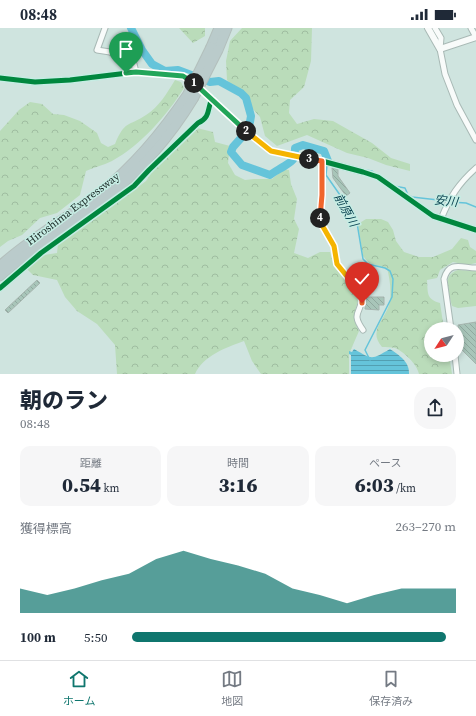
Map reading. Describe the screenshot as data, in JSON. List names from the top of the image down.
{
  "streets": {
    "highway": ["Hiroshima Expressway"]
  },
  "water": ["安川", "前原川"],
  "north": "bottom left",
  "page": {
    "status": "08:48",
    "pins": [
      "1",
      "2",
      "3",
      "4"
    ],
    "heading": ["朝のラン", "08:48"],
    "stats": [
      ["距離", "0.54 km"],
      ["時間", "3:16"],
      ["ペース", "6:03 /km"]
    ],
    "chart": ["獲得標高", "263–270 m"],
    "list": [
      {
        "name": "100 m",
        "note": "5:50"
      }
    ],
    "tabs": ["ホーム", "地図", "保存済み"]
  }
}
